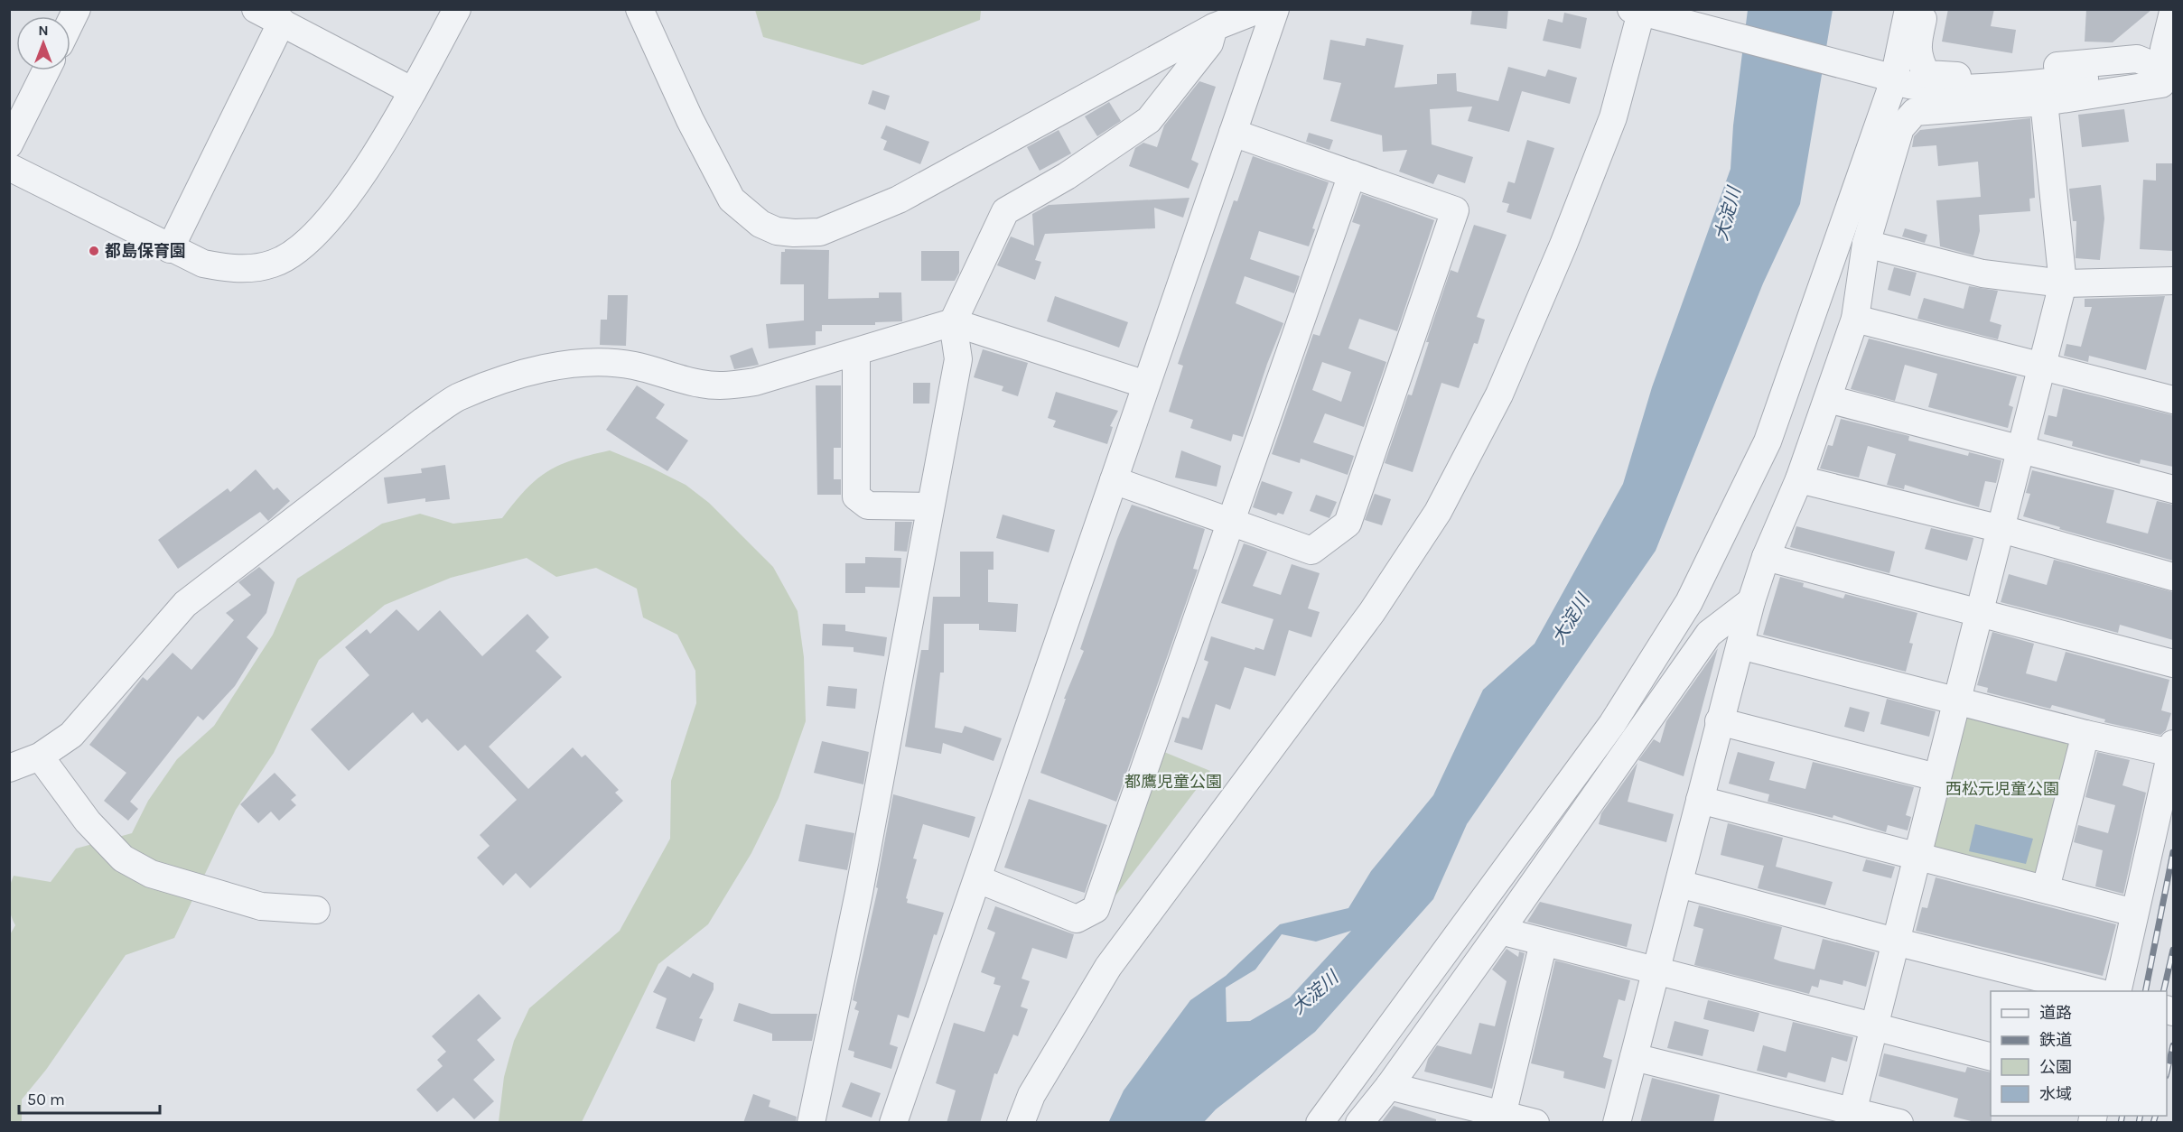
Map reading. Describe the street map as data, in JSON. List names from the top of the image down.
{
  "water": ["大淀川"],
  "parks": ["都鷹児童公園", "西松元児童公園"],
  "places": ["都島保育園"],
  "legend": [
    "道路",
    "鉄道",
    "公園",
    "水域"
  ],
  "scale_bar": "50 m",
  "north": "top"
}
